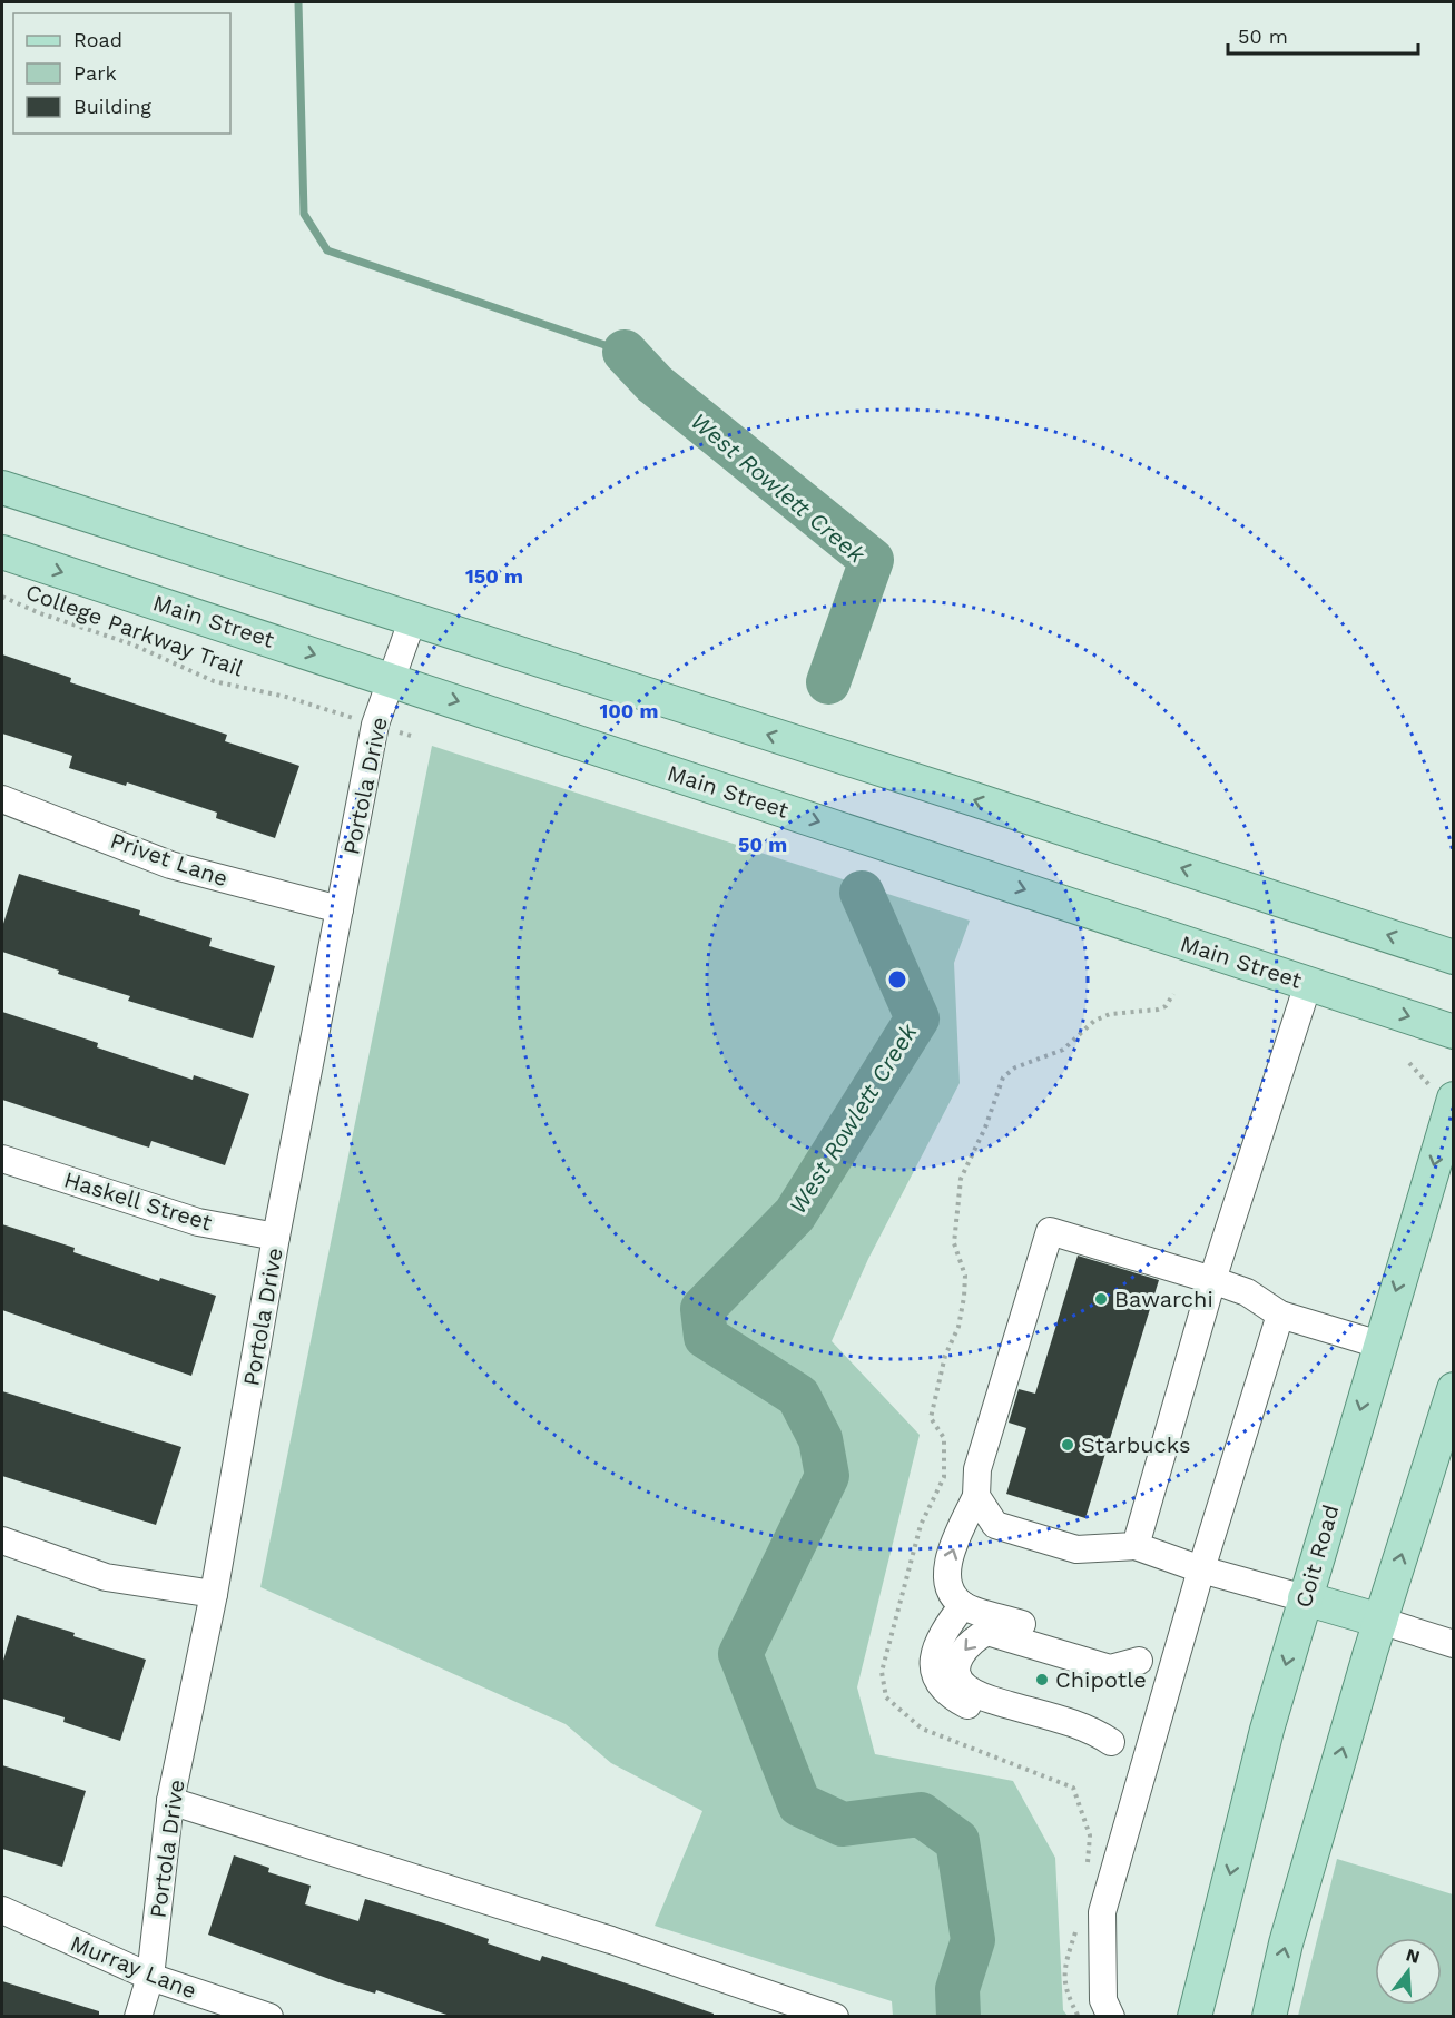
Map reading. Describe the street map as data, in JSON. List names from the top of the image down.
{
  "streets": {
    "main road": ["Main Street", "Coit Road"],
    "street": [
      "Portola Drive",
      "Privet Lane",
      "Haskell Street",
      "Murray Lane"
    ],
    "path": ["College Parkway Trail"]
  },
  "crossings": [
    ["Main Street", "Portola Drive"],
    ["College Parkway Trail", "Portola Drive"],
    ["Portola Drive", "Privet Lane"],
    ["Portola Drive", "Haskell Street"],
    ["Portola Drive", "Murray Lane"]
  ],
  "water": ["West Rowlett Creek"],
  "places": ["Bawarchi", "Starbucks", "Chipotle"],
  "legend": ["Road", "Park", "Building"],
  "scale_bar": "50 m",
  "north": "top",
  "rings": ["150 m", "100 m", "50 m"]
}
